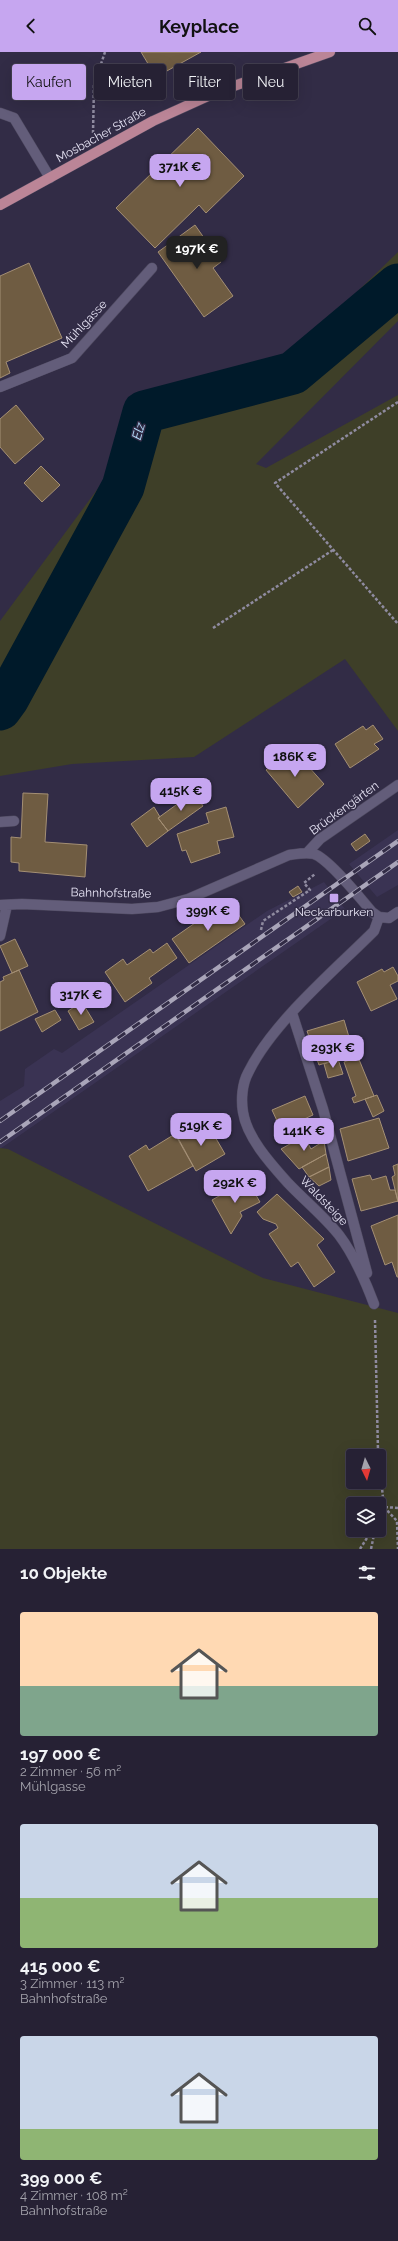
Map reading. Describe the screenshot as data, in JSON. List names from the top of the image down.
{
  "streets": {
    "main road": ["Mosbacher Straße"],
    "street": [
      "Mühlgasse",
      "Brückengärten",
      "Bahnhofstraße",
      "Waldsteige"
    ]
  },
  "crossings": [
    ["Brückengärten", "Bahnhofstraße"]
  ],
  "water": ["Elz"],
  "places": {
    "transit": ["Neckarburken"]
  },
  "north": "bottom",
  "page": {
    "header": "Keyplace",
    "chip": [
      "Kaufen",
      "Mieten",
      "Filter",
      "Neu"
    ],
    "price": [
      "371K €",
      "197K €",
      "186K €",
      "415K €",
      "399K €",
      "317K €",
      "293K €",
      "519K €",
      "141K €",
      "292K €"
    ],
    "heading": "10 Objekte",
    "list": [
      {
        "name": "197 000 €",
        "note": "2 Zimmer · 56 m² · Mühlgasse"
      },
      {
        "name": "415 000 €",
        "note": "3 Zimmer · 113 m² · Bahnhofstraße"
      },
      {
        "name": "399 000 €",
        "note": "4 Zimmer · 108 m² · Bahnhofstraße"
      }
    ]
  }
}
